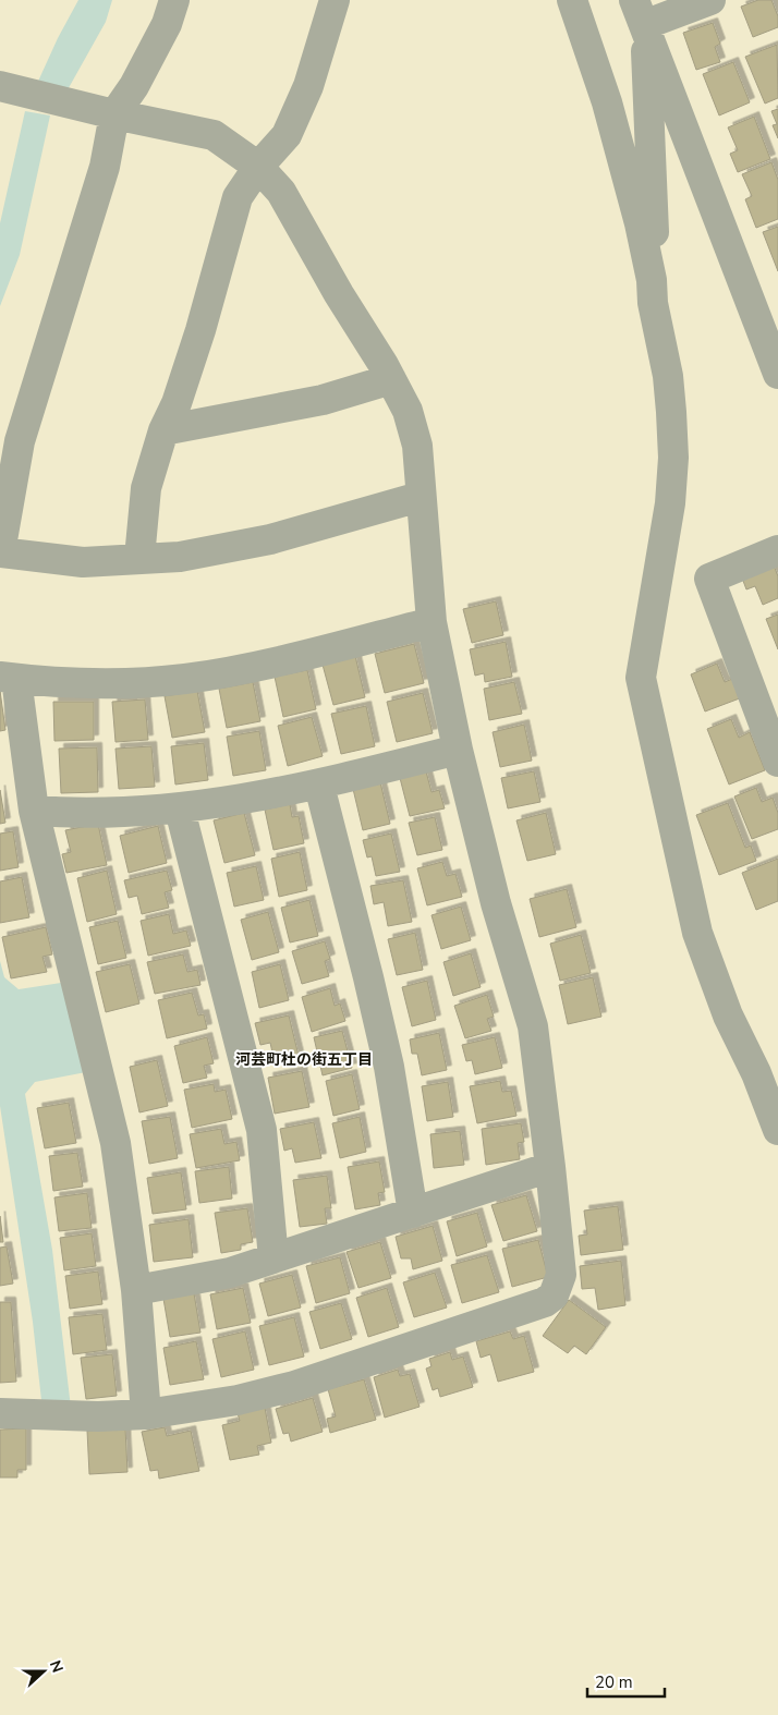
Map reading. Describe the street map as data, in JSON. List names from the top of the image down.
{
  "districts": ["河芸町杜の街五丁目"],
  "scale_bar": "20 m",
  "north": "right"
}
